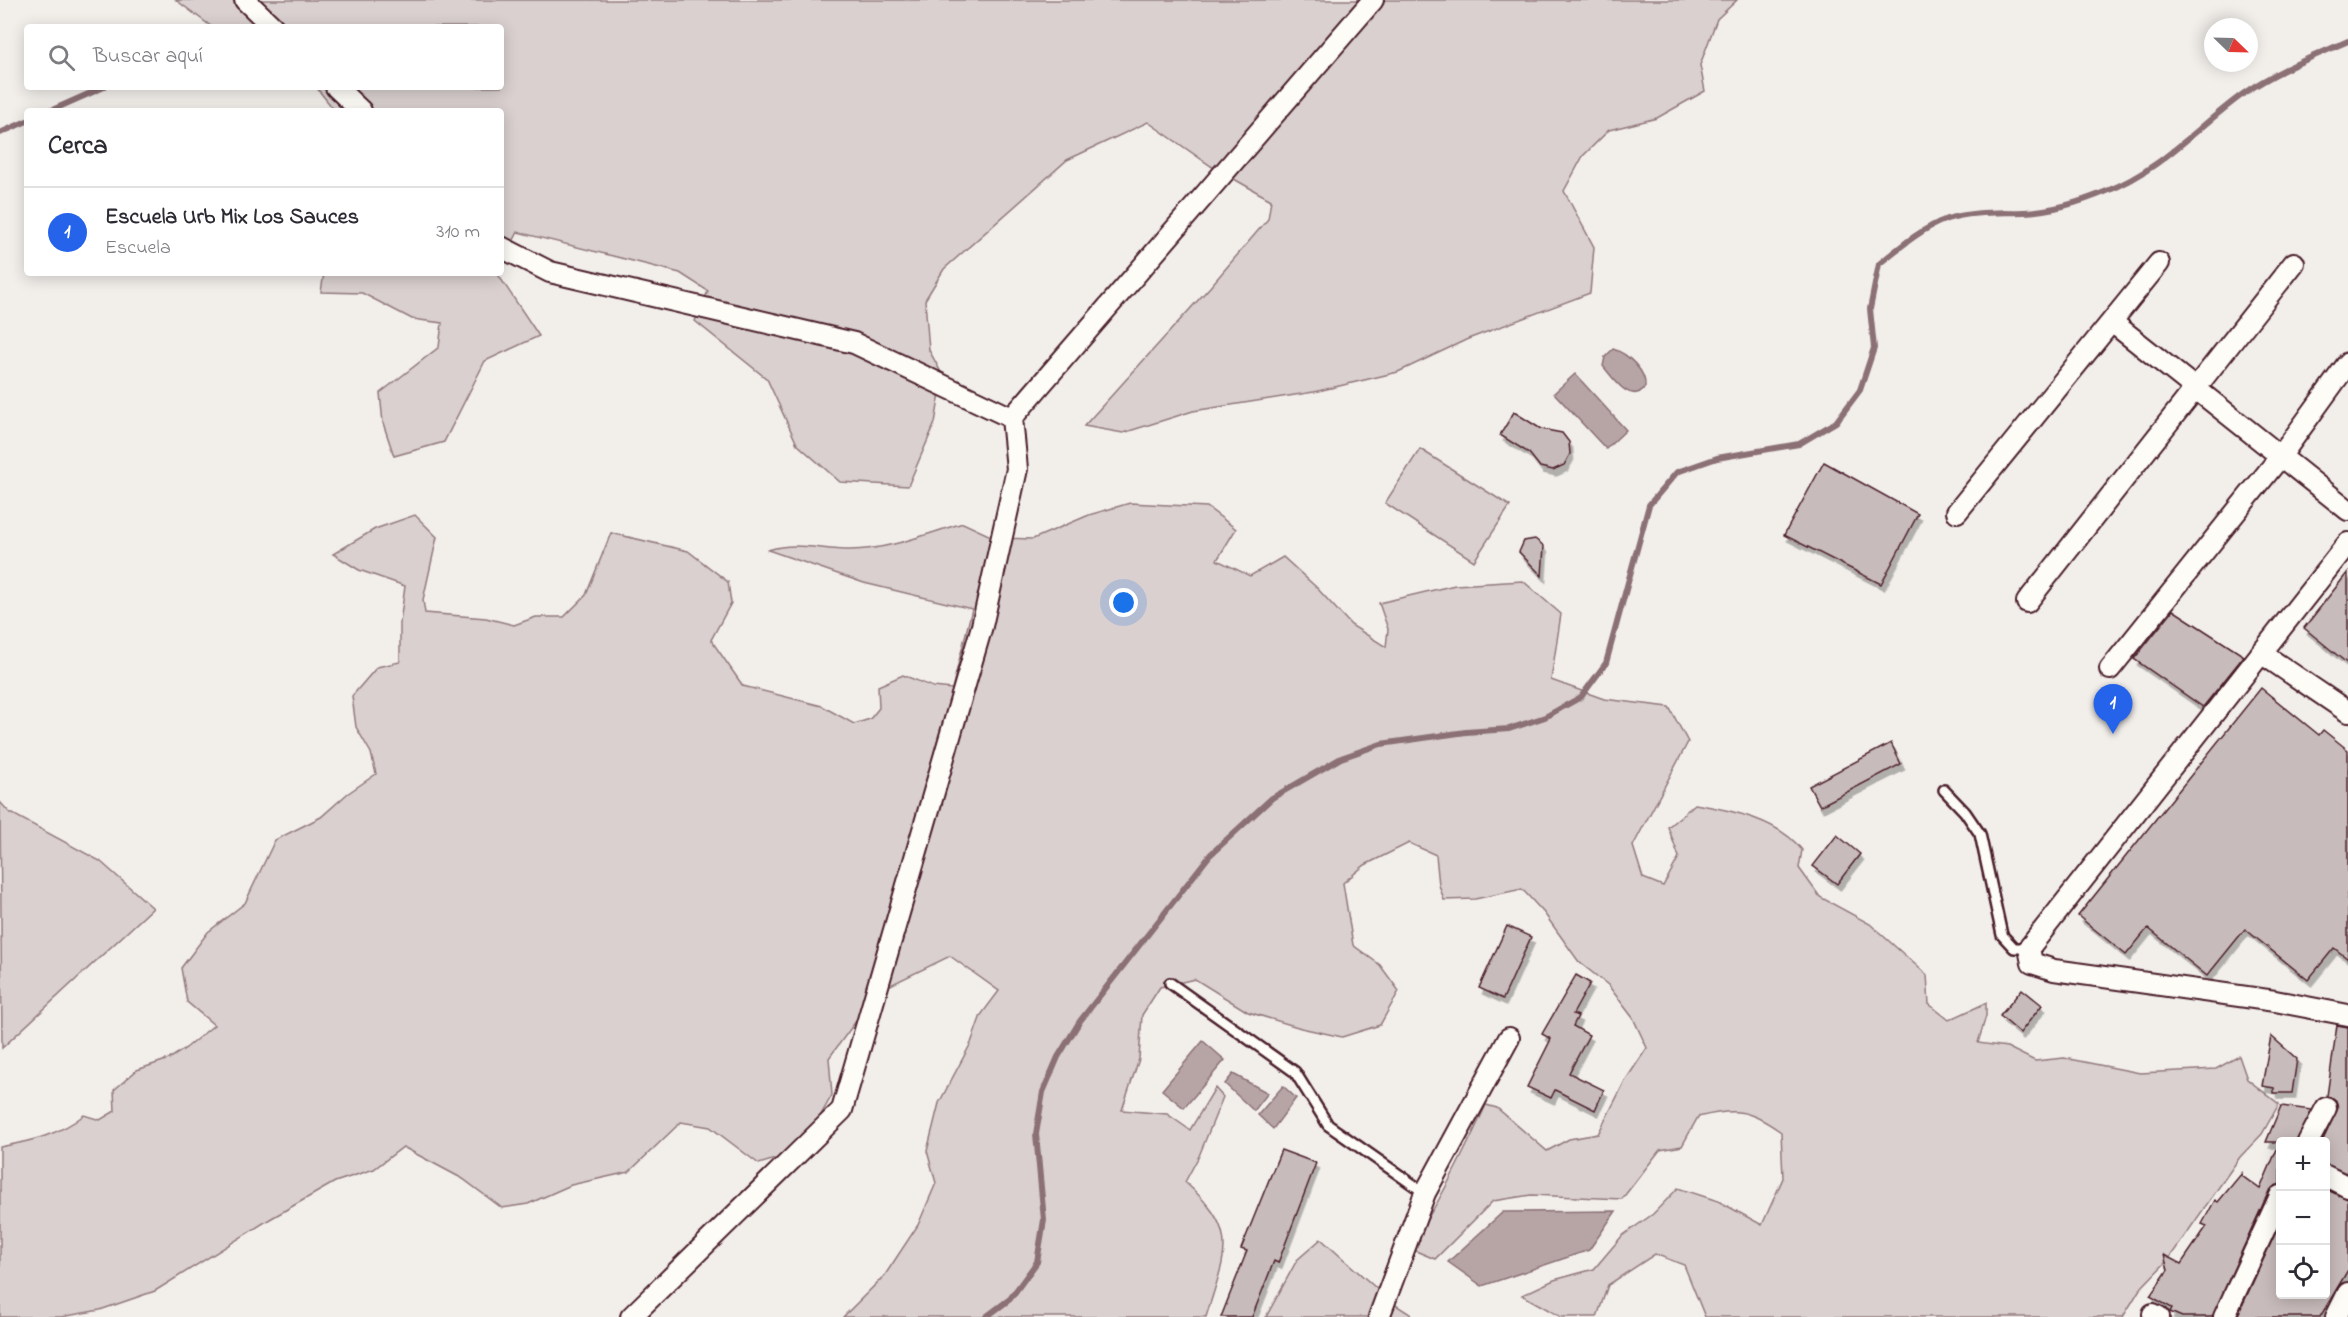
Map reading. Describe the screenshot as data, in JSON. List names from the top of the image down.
{
  "north": "bottom right",
  "page": {
    "search": "Buscar aquí",
    "heading": "Cerca",
    "list": [
      {
        "mark": "1",
        "name": "Escuela Urb Mix Los Sauces",
        "note": "Escuela",
        "value": "310 m"
      }
    ],
    "pins": "1",
    "map_buttons": ["+", "−"]
  }
}
